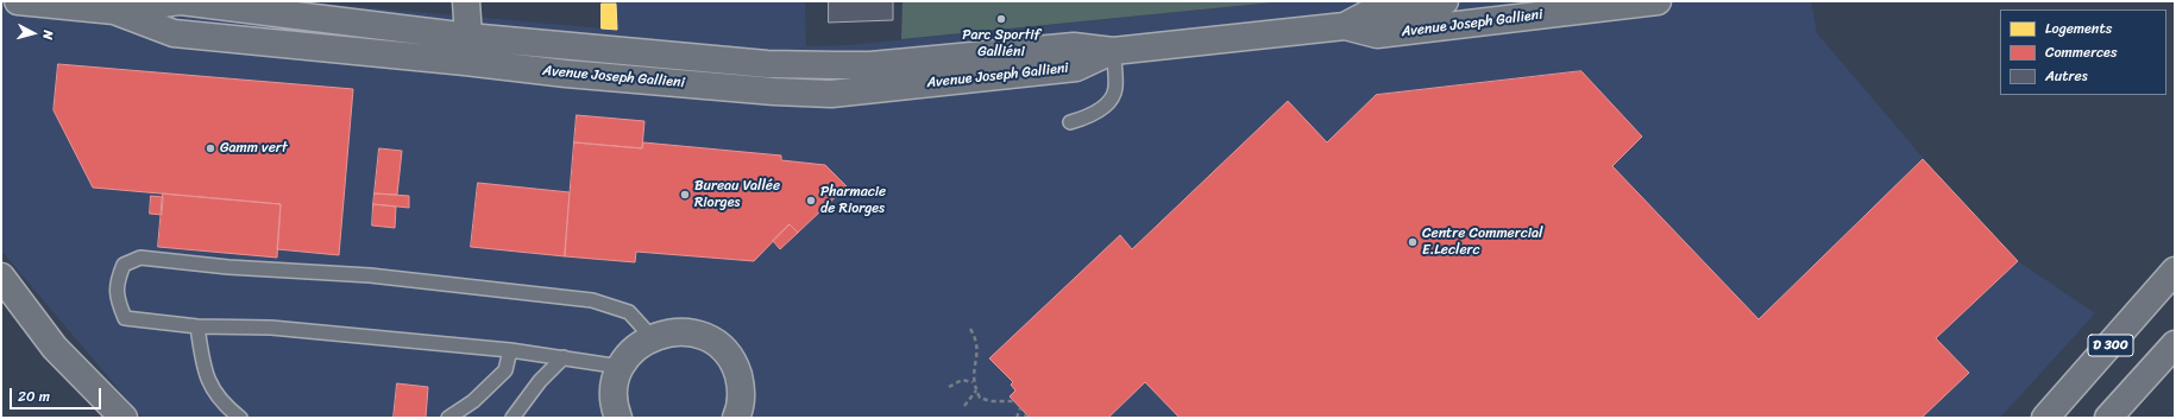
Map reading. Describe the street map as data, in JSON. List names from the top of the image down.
{
  "streets": {
    "street": ["Avenue Joseph Gallieni", "D 300"]
  },
  "places": [
    "Parc Sportif Galliéni",
    "Gamm vert",
    "Bureau Vallée Riorges",
    "Pharmacie de Riorges",
    "Centre Commercial E.Leclerc"
  ],
  "legend": ["Logements", "Commerces", "Autres"],
  "scale_bar": "20 m",
  "north": "right"
}
